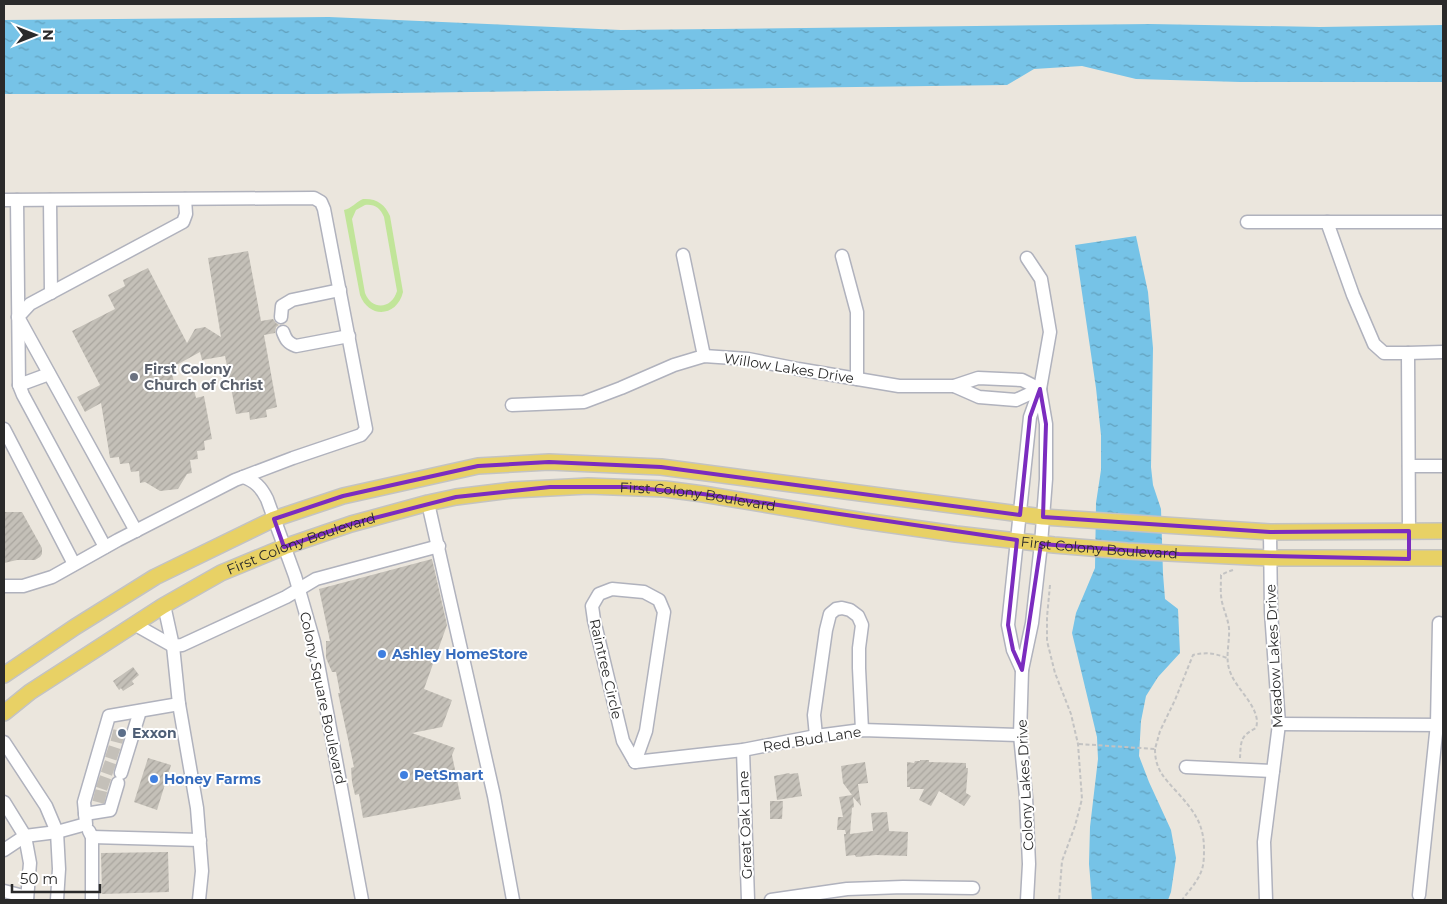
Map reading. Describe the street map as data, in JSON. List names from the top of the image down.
{
  "streets": {
    "main road": ["First Colony Boulevard"],
    "street": [
      "Willow Lakes Drive",
      "Meadow Lakes Drive",
      "Raintree Circle",
      "Colony Square Boulevard",
      "Red Bud Lane",
      "Colony Lakes Drive",
      "Great Oak Lane"
    ]
  },
  "crossings": [
    ["Willow Lakes Drive", "Colony Lakes Drive"],
    ["First Colony Boulevard", "Meadow Lakes Drive"],
    ["First Colony Boulevard", "Colony Square Boulevard"],
    ["First Colony Boulevard", "Colony Lakes Drive"],
    ["Raintree Circle", "Red Bud Lane"],
    ["Red Bud Lane", "Colony Lakes Drive"],
    ["Red Bud Lane", "Great Oak Lane"]
  ],
  "places": [
    "First Colony Church of Christ",
    "Ashley HomeStore",
    "Exxon",
    "PetSmart",
    "Honey Farms"
  ],
  "scale_bar": "50 m",
  "north": "right"
}
